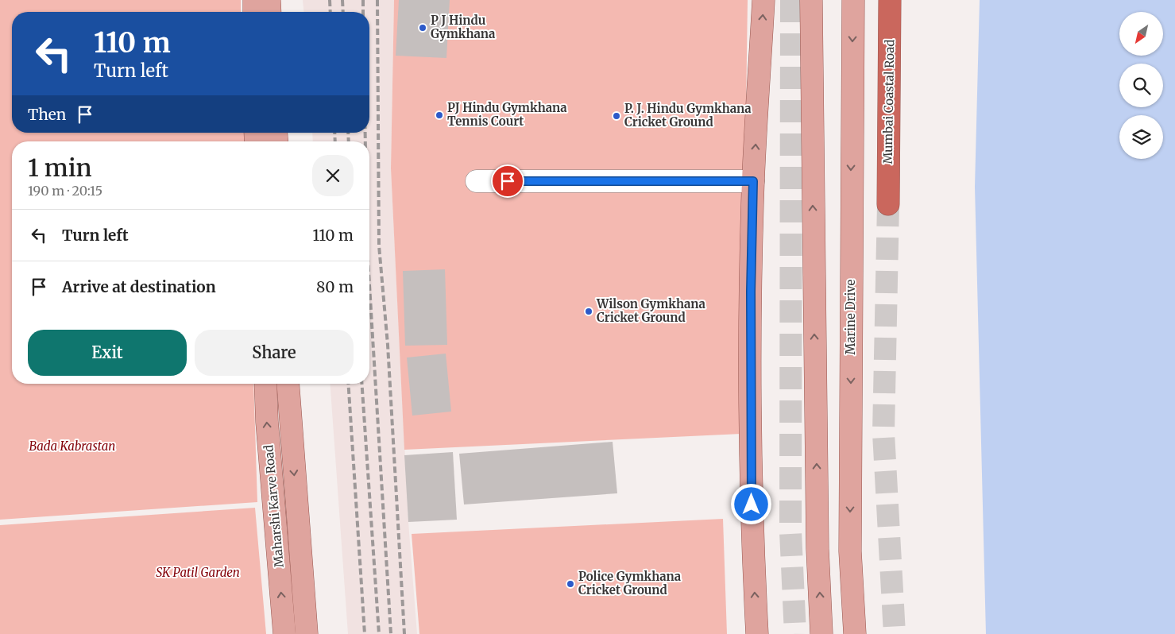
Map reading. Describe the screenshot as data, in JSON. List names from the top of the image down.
{
  "streets": {
    "highway": ["Mumbai Coastal Road"],
    "main road": ["Marine Drive", "Maharshi Karve Road"]
  },
  "parks": ["Bada Kabrastan", "SK Patil Garden"],
  "places": [
    "P J Hindu Gymkhana",
    "PJ Hindu Gymkhana Tennis Court",
    "P. J. Hindu Gymkhana Cricket Ground",
    "Wilson Gymkhana Cricket Ground",
    "Police Gymkhana Cricket Ground"
  ],
  "north": "bottom left",
  "page": {
    "turn": ["110 m", "Turn left"],
    "then": "Then",
    "heading": ["1 min", "190 m · 20:15"],
    "list": [
      {
        "name": "Turn left",
        "value": "110 m"
      },
      {
        "name": "Arrive at destination",
        "value": "80 m"
      }
    ],
    "buttons": ["Exit", "Share"]
  }
}
